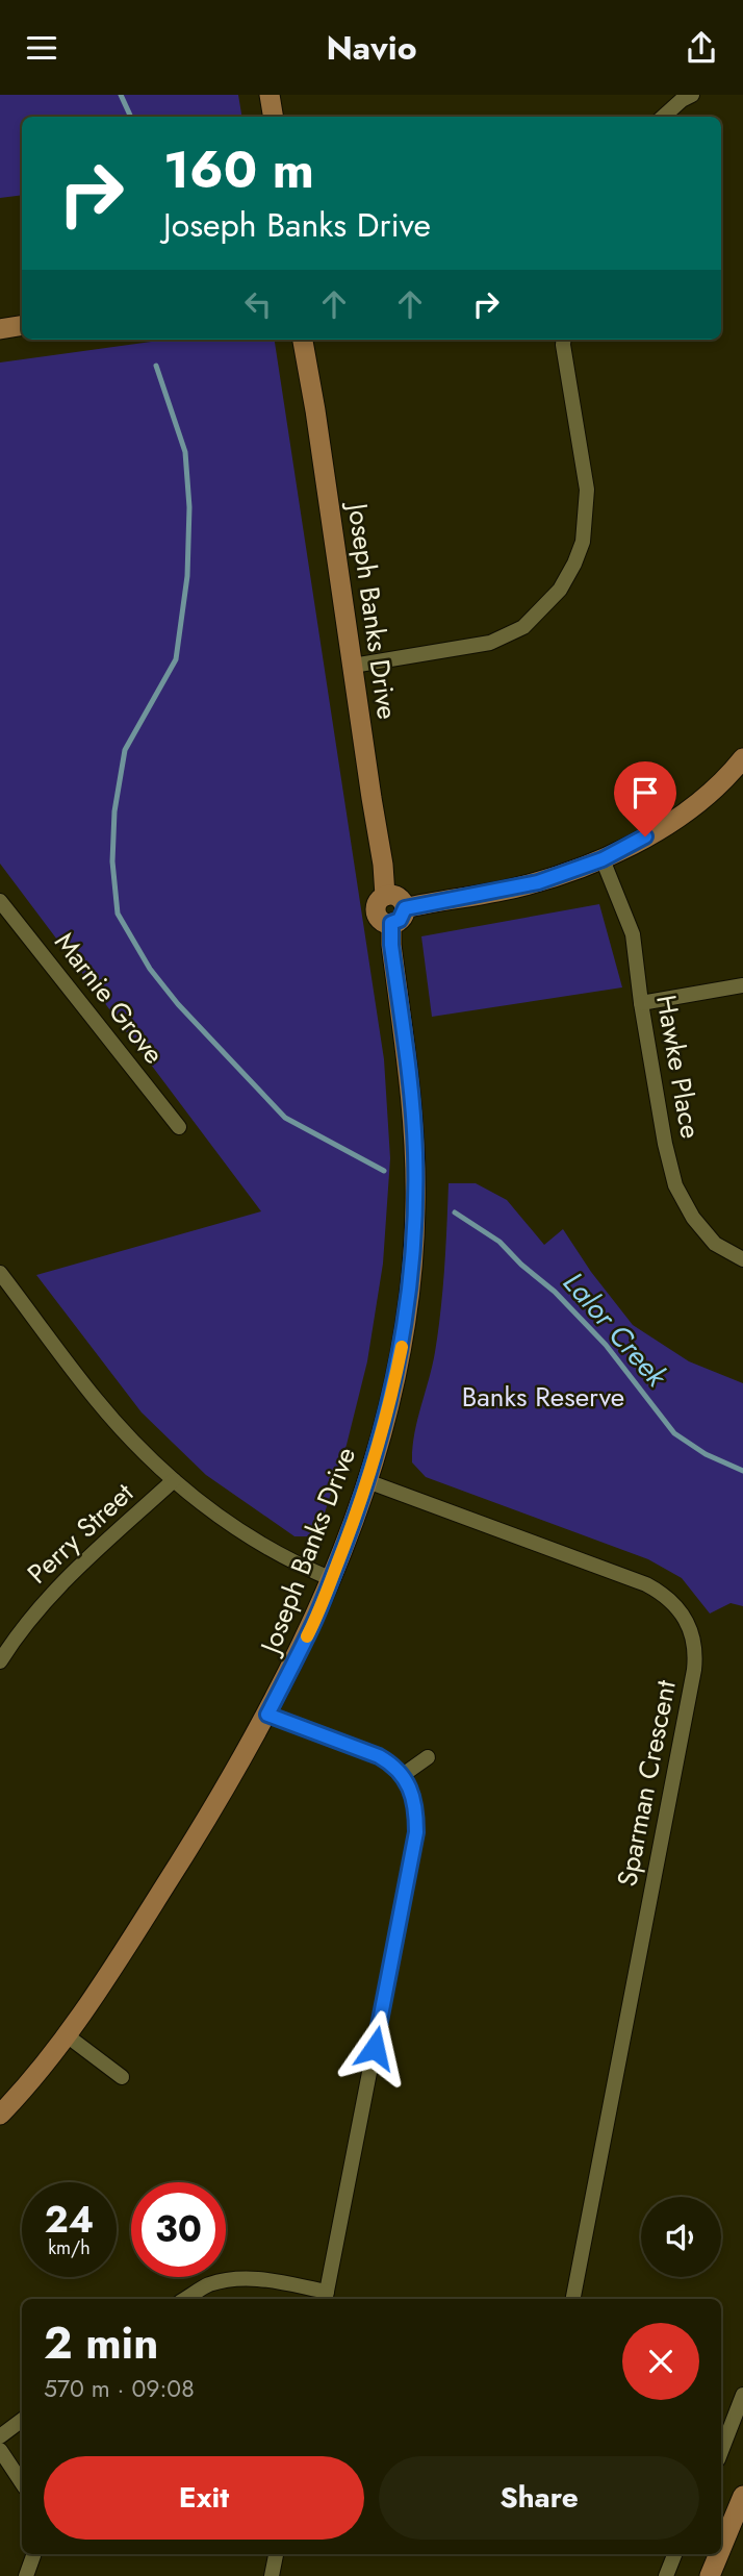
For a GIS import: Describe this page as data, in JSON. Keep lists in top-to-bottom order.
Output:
{
  "streets": {
    "street": [
      "Joseph Banks Drive",
      "Marnie Grove",
      "Hawke Place",
      "Perry Street",
      "Sparman Crescent"
    ]
  },
  "crossings": [
    ["Joseph Banks Drive", "Sparman Crescent"]
  ],
  "water": ["Lalor Creek"],
  "parks": ["Banks Reserve"],
  "page": {
    "header": "Navio",
    "turn": ["160 m", "Joseph Banks Drive"],
    "speed": "24 km/h",
    "limit": "30",
    "heading": ["2 min", "570 m · 09:08"],
    "buttons": ["Exit", "Share"]
  }
}
